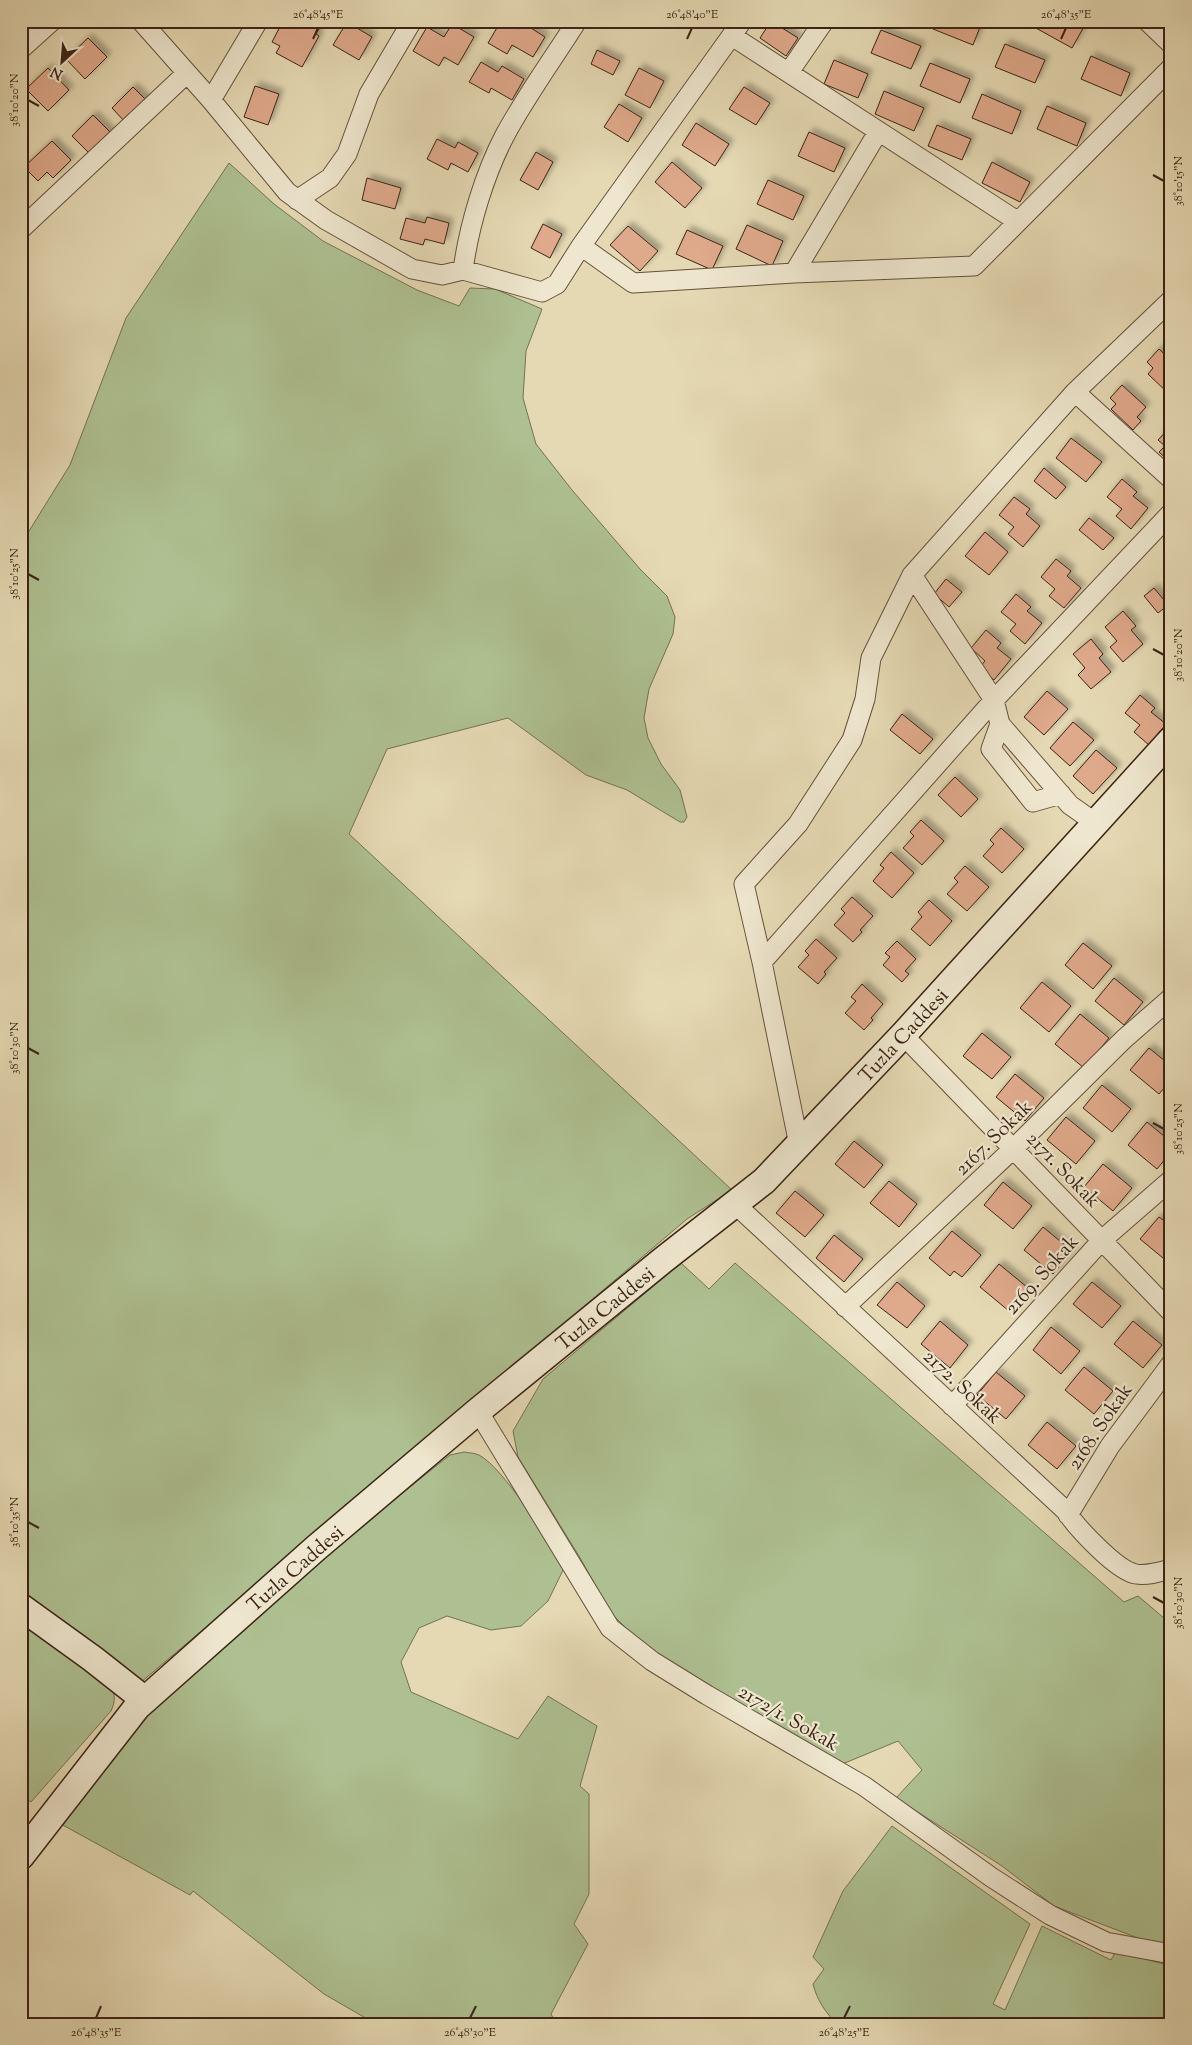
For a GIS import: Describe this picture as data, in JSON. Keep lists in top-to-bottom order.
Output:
{
  "streets": {
    "main road": ["Tuzla Caddesi"],
    "street": [
      "2167. Sokak",
      "2171. Sokak",
      "2169. Sokak",
      "2172. Sokak",
      "2168. Sokak",
      "2172/1. Sokak"
    ]
  },
  "crossings": [
    ["Tuzla Caddesi", "2171. Sokak"],
    ["Tuzla Caddesi", "2172. Sokak"],
    ["Tuzla Caddesi", "2172/1. Sokak"],
    ["2167. Sokak", "2171. Sokak"],
    ["2167. Sokak", "2172. Sokak"],
    ["2171. Sokak", "2169. Sokak"],
    ["2169. Sokak", "2172. Sokak"],
    ["2172. Sokak", "2168. Sokak"]
  ],
  "north": "bottom left",
  "coordinates": [
    "26°48'45\"E",
    "26°48'40\"E",
    "26°48'35\"E",
    "38°10'20\"N",
    "38°10'15\"N",
    "38°10'25\"N",
    "38°10'30\"N",
    "38°10'35\"N",
    "26°48'30\"E",
    "26°48'25\"E"
  ]
}
